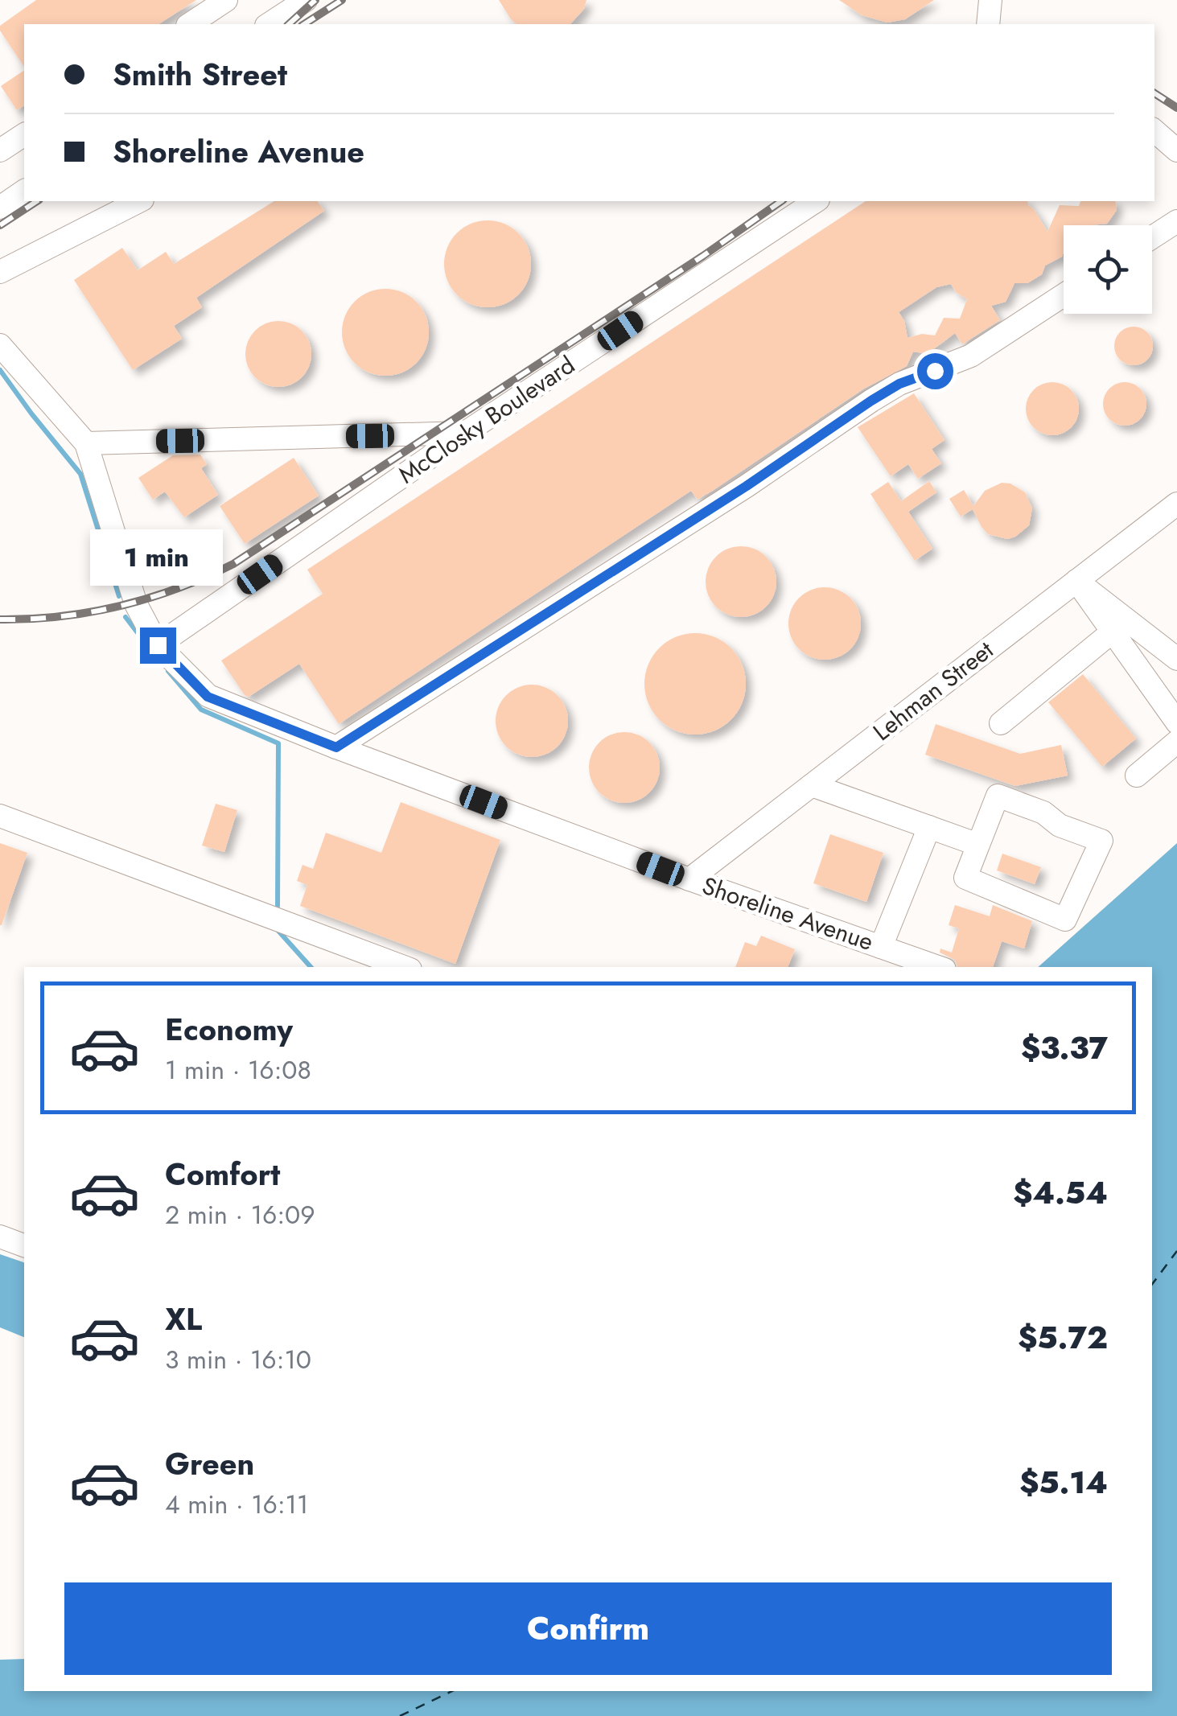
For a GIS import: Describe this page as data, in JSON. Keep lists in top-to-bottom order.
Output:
{
  "streets": {
    "street": ["McClosky Boulevard", "Lehman Street", "Shoreline Avenue"]
  },
  "crossings": [
    ["McClosky Boulevard", "Shoreline Avenue"],
    ["Lehman Street", "Shoreline Avenue"]
  ],
  "page": {
    "banner": ["Smith Street", "Shoreline Avenue"],
    "bubble": "1 min",
    "list": [
      {
        "name": "Economy",
        "note": "1 min · 16:08",
        "value": "$3.37"
      },
      {
        "name": "Comfort",
        "note": "2 min · 16:09",
        "value": "$4.54"
      },
      {
        "name": "XL",
        "note": "3 min · 16:10",
        "value": "$5.72"
      },
      {
        "name": "Green",
        "note": "4 min · 16:11",
        "value": "$5.14"
      }
    ],
    "buttons": "Confirm"
  }
}
